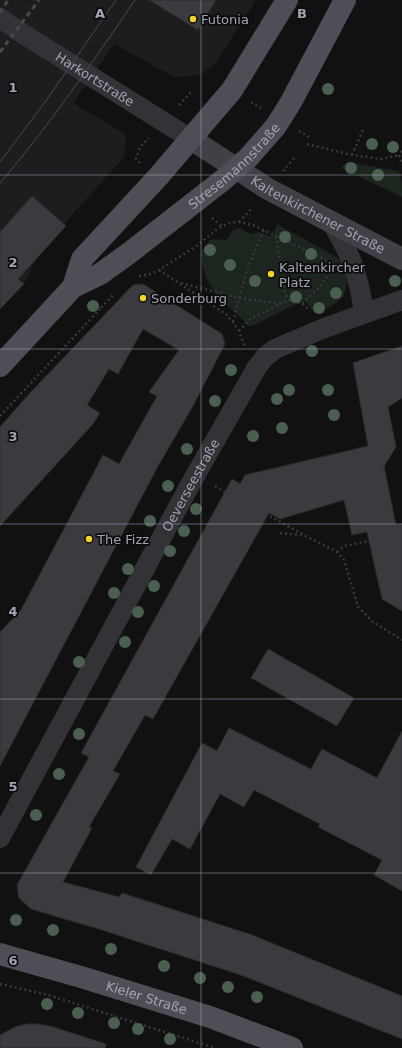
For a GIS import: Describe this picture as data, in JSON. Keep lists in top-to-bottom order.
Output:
{
  "streets": {
    "main road": ["Stresemannstraße", "Kieler Straße"],
    "street": ["Harkortstraße", "Kaltenkirchener Straße", "Oeverseestraße"]
  },
  "crossings": [
    ["Harkortstraße", "Stresemannstraße"],
    ["Harkortstraße", "Kaltenkirchener Straße"],
    ["Stresemannstraße", "Kaltenkirchener Straße"]
  ],
  "places": [
    "Futonia",
    "Kaltenkircher Platz",
    "Sonderburg",
    "The Fizz"
  ],
  "grid": {
    "columns": ["A", "B"],
    "rows": [
      "1",
      "2",
      "3",
      "4",
      "5",
      "6"
    ]
  }
}
